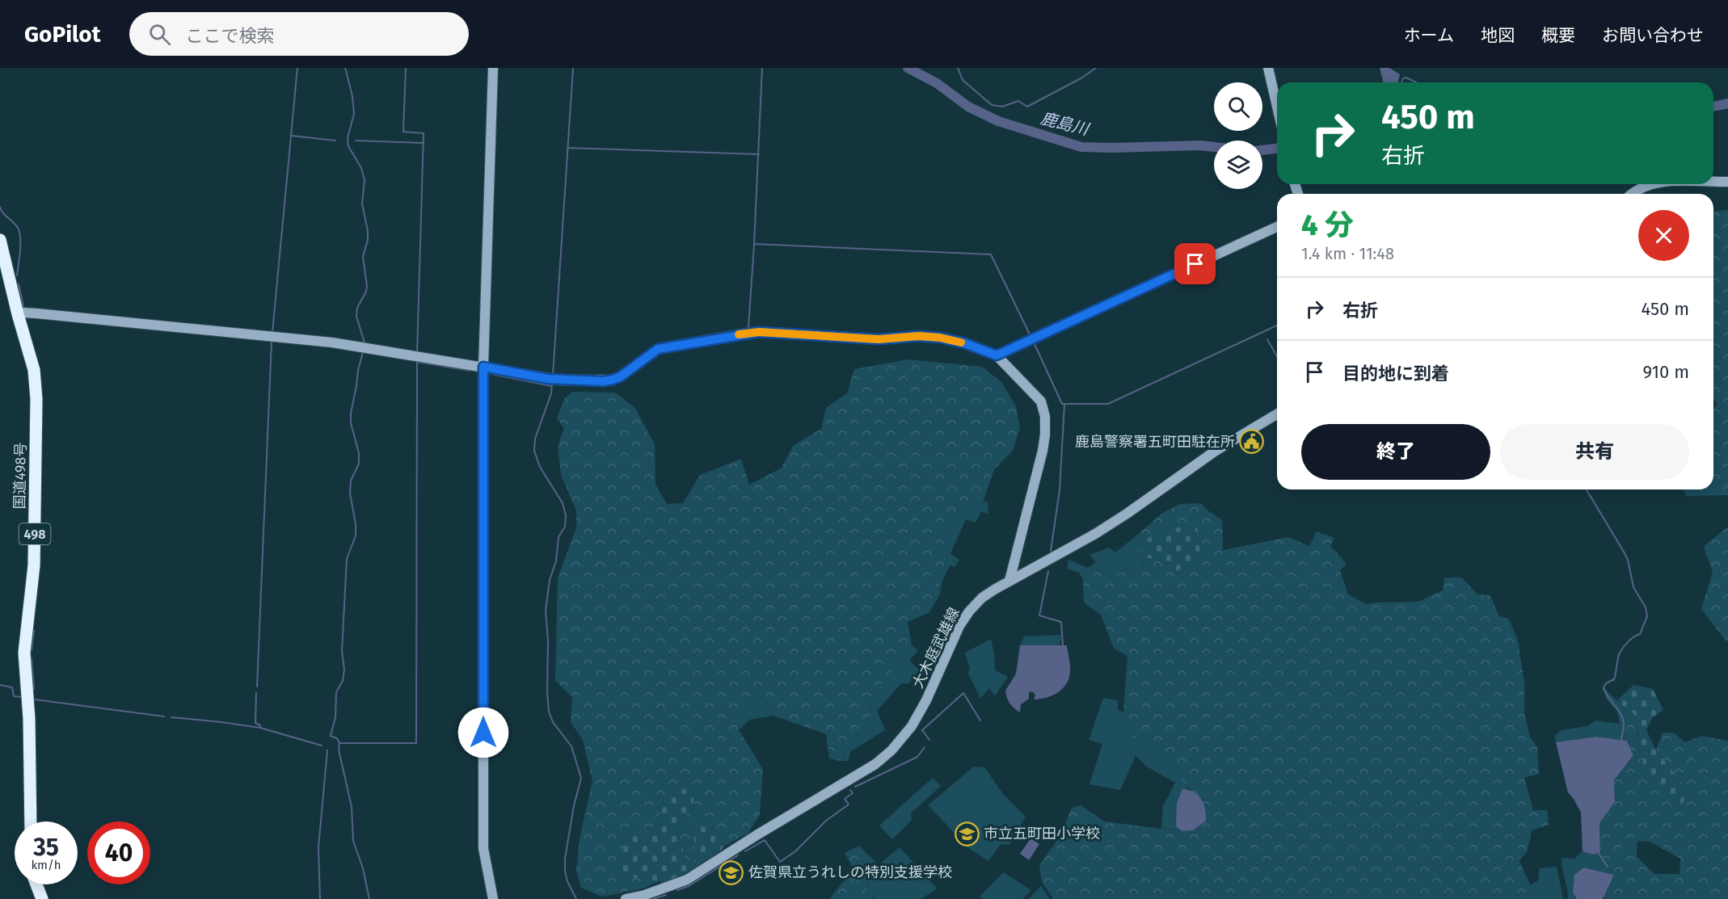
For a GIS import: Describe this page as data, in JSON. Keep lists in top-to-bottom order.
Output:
{
  "streets": {
    "highway": ["国道498号", "498"],
    "street": ["大木庭武雄線"]
  },
  "water": ["鹿島川"],
  "places": {
    "public building": ["鹿島警察署五町田駐在所"],
    "school or university": ["市立五町田小学校", "佐賀県立うれしの特別支援学校"]
  },
  "page": {
    "header": "GoPilot",
    "search": "ここで検索",
    "nav": [
      "ホーム",
      "地図",
      "概要",
      "お問い合わせ"
    ],
    "turn": ["450 m", "右折"],
    "heading": ["4 分", "1.4 km · 11:48"],
    "list": [
      {
        "name": "右折",
        "value": "450 m"
      },
      {
        "name": "目的地に到着",
        "value": "910 m"
      }
    ],
    "buttons": ["終了", "共有"],
    "speed": "35 km/h",
    "limit": "40"
  }
}
